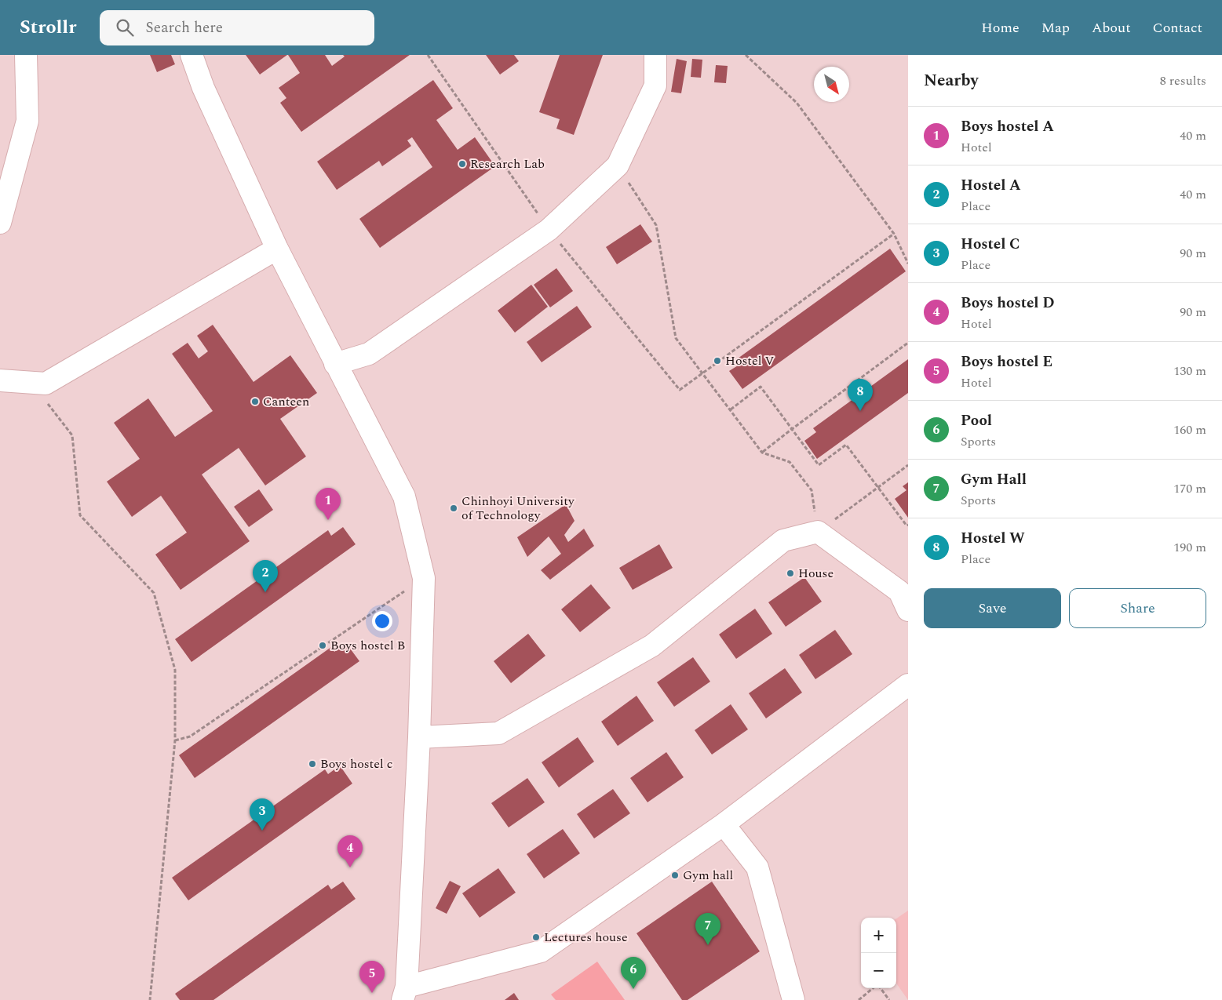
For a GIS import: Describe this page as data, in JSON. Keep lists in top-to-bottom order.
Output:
{
  "places": [
    "Research Lab",
    "Hostel V",
    "Canteen",
    "Chinhoyi University of Technology",
    "House",
    "Boys hostel B",
    "Boys hostel c",
    "Gym hall",
    "Lectures house"
  ],
  "north": "bottom right",
  "page": {
    "header": "Strollr",
    "search": "Search here",
    "nav": [
      "Home",
      "Map",
      "About",
      "Contact"
    ],
    "heading": ["Nearby", "8 results"],
    "list": [
      {
        "mark": "1",
        "name": "Boys hostel A",
        "note": "Hotel",
        "value": "40 m"
      },
      {
        "mark": "2",
        "name": "Hostel A",
        "note": "Place",
        "value": "40 m"
      },
      {
        "mark": "3",
        "name": "Hostel C",
        "note": "Place",
        "value": "90 m"
      },
      {
        "mark": "4",
        "name": "Boys hostel D",
        "note": "Hotel",
        "value": "90 m"
      },
      {
        "mark": "5",
        "name": "Boys hostel E",
        "note": "Hotel",
        "value": "130 m"
      },
      {
        "mark": "6",
        "name": "Pool",
        "note": "Sports",
        "value": "160 m"
      },
      {
        "mark": "7",
        "name": "Gym Hall",
        "note": "Sports",
        "value": "170 m"
      },
      {
        "mark": "8",
        "name": "Hostel W",
        "note": "Place",
        "value": "190 m"
      }
    ],
    "pins": [
      "8",
      "1",
      "2",
      "3",
      "4",
      "7",
      "6",
      "5"
    ],
    "buttons": ["Save", "Share"],
    "map_buttons": ["+", "−"]
  }
}
